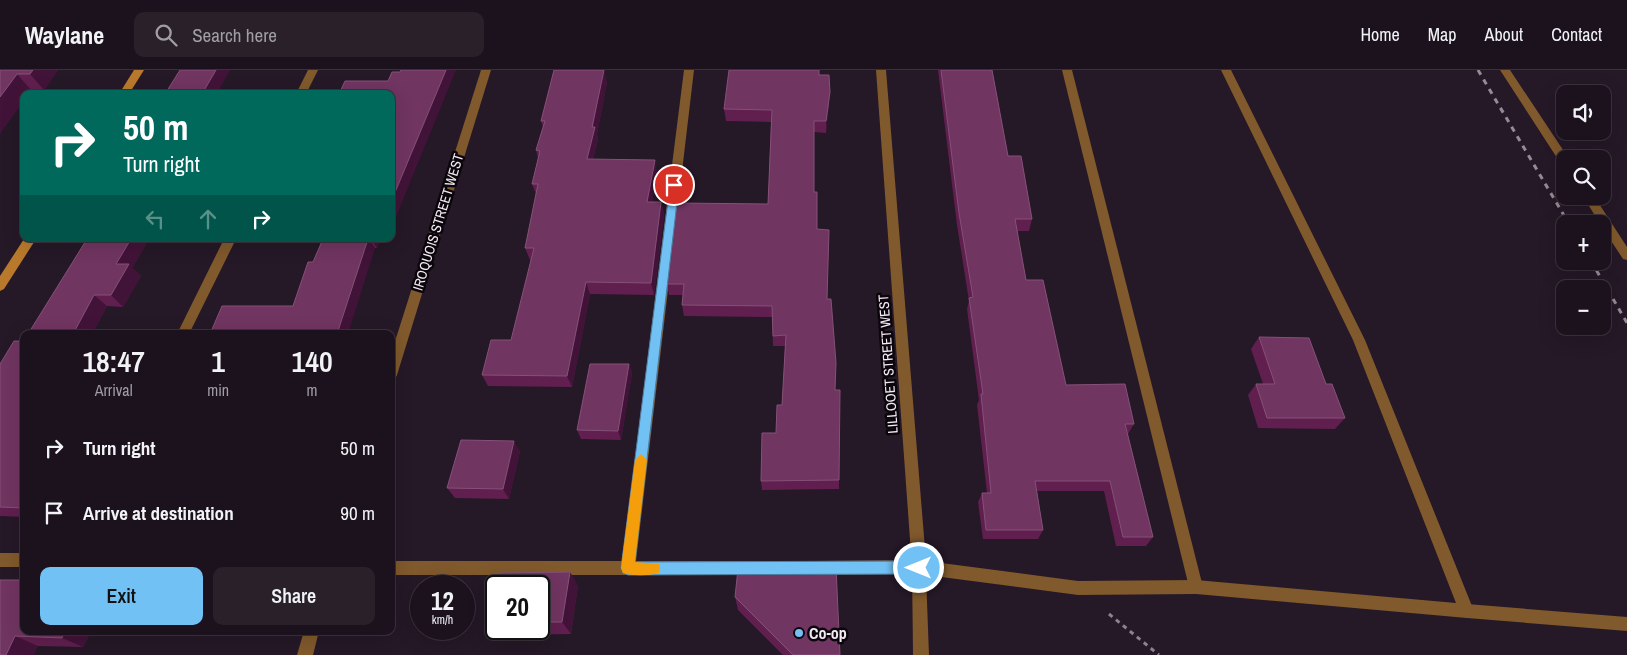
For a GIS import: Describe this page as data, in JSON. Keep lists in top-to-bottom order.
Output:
{
  "streets": {
    "street": ["IROQUOIS STREET WEST", "LILLOOET STREET WEST"]
  },
  "places": ["Co-op"],
  "page": {
    "header": "Waylane",
    "search": "Search here",
    "nav": [
      "Home",
      "Map",
      "About",
      "Contact"
    ],
    "map_buttons": ["+", "−"],
    "turn": ["50 m", "Turn right"],
    "eta": [
      "18:47",
      "Arrival",
      "1",
      "min",
      "140",
      "m"
    ],
    "list": [
      {
        "name": "Turn right",
        "value": "50 m"
      },
      {
        "name": "Arrive at destination",
        "value": "90 m"
      }
    ],
    "buttons": ["Exit", "Share"],
    "speed": "12 km/h",
    "limit": "20"
  }
}
